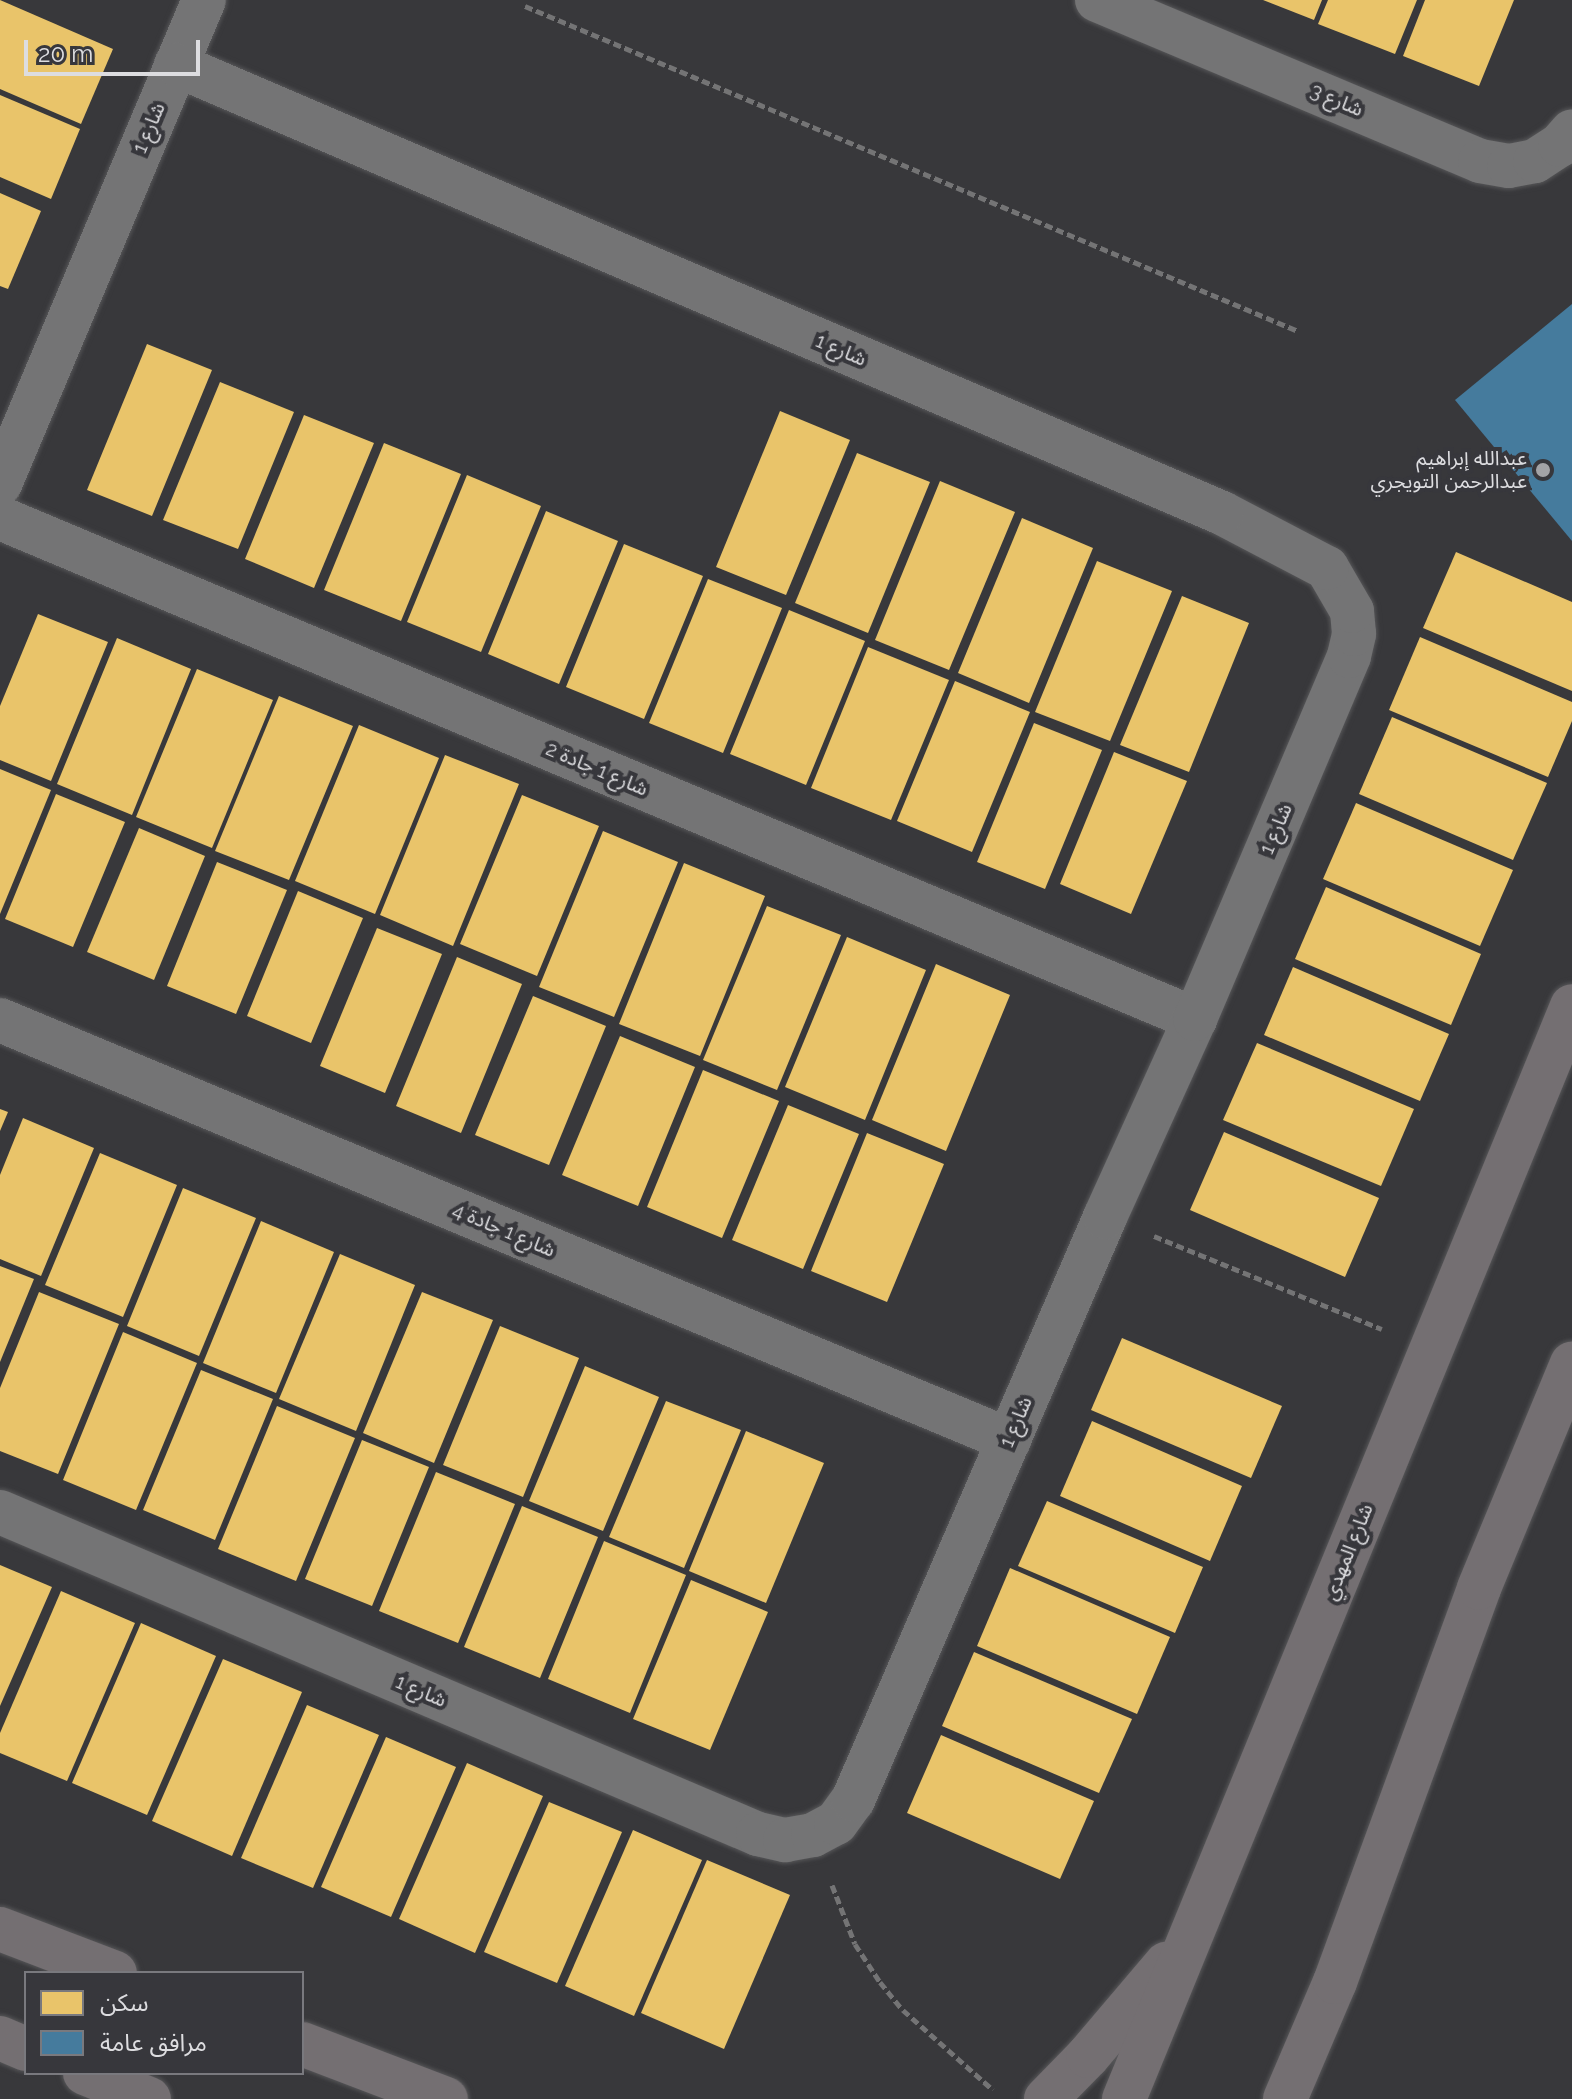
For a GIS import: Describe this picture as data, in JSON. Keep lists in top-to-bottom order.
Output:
{
  "streets": {
    "main road": ["شارع المهدي"],
    "street": [
      "شارع 3",
      "شارع 1",
      "شارع 1 جادة 2",
      "شارع 1 جادة 4"
    ]
  },
  "crossings": [
    ["شارع 1", "شارع 1 جادة 2"],
    ["شارع 1", "شارع 1 جادة 4"]
  ],
  "places": ["عبدالله إبراهيم عبدالرحمن التويجري"],
  "legend": ["سكن", "مرافق عامة"],
  "scale_bar": "20 m"
}
